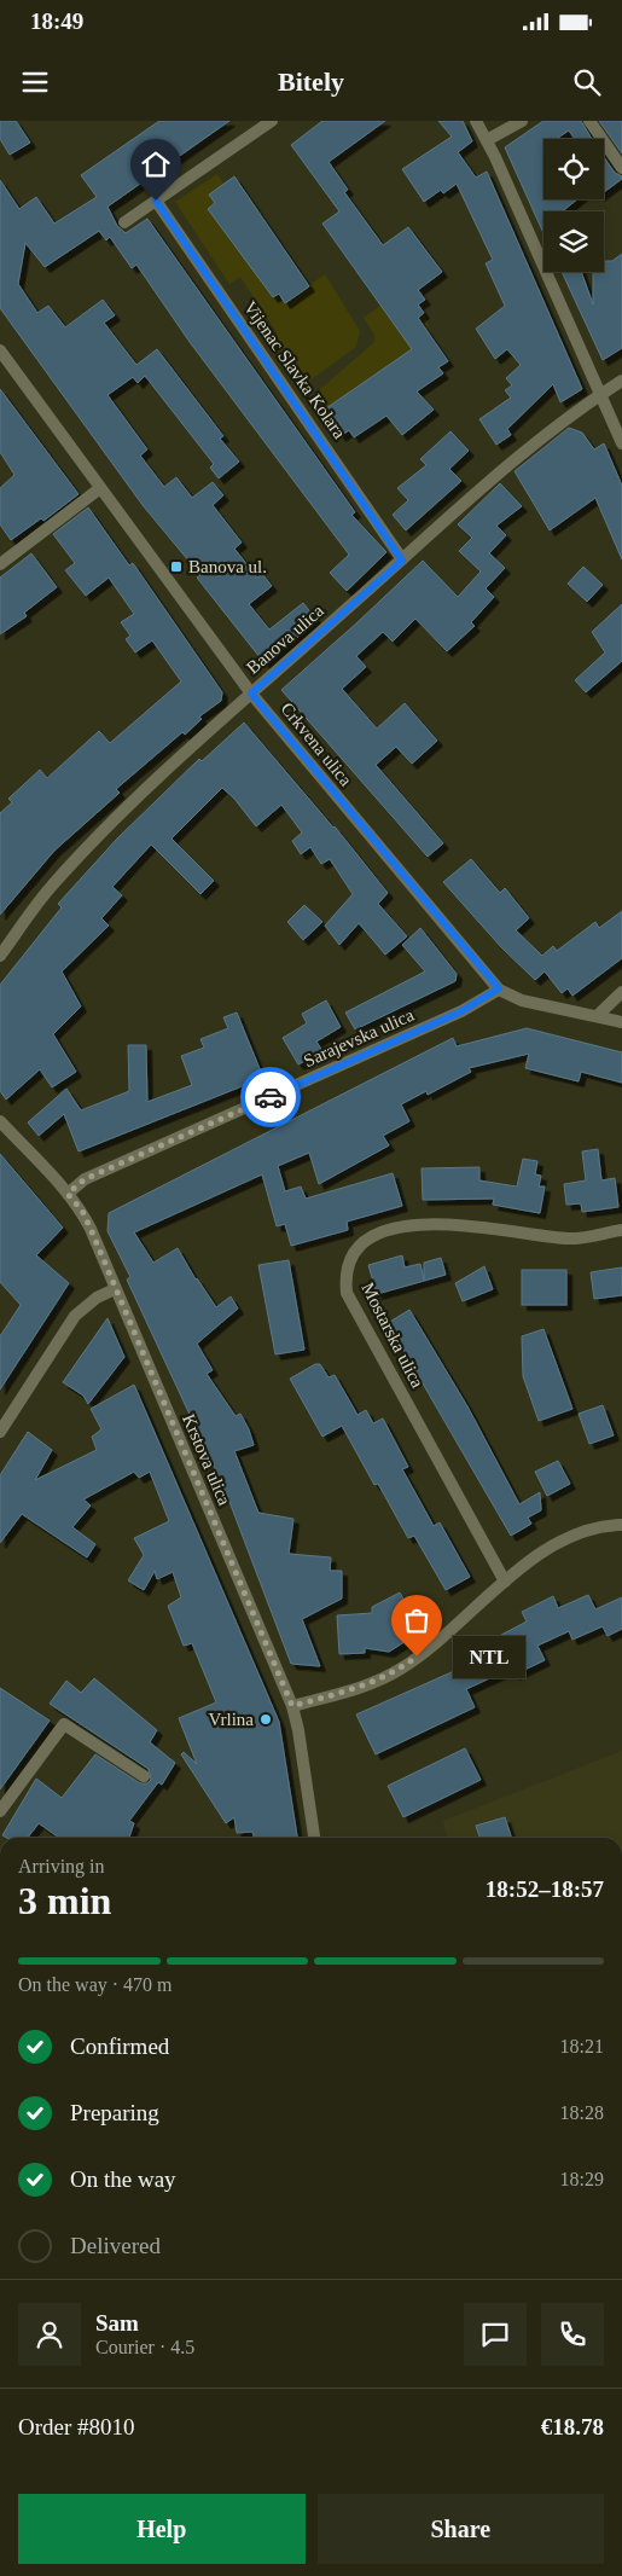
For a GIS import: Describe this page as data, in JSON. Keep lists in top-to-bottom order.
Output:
{
  "streets": {
    "street": [
      "Vijenac Slavka Kolara",
      "Banova ulica",
      "Crkvena ulica",
      "Sarajevska ulica",
      "Mostarska ulica",
      "Krstova ulica"
    ]
  },
  "crossings": [
    ["Vijenac Slavka Kolara", "Banova ulica"],
    ["Banova ulica", "Crkvena ulica"],
    ["Crkvena ulica", "Sarajevska ulica"],
    ["Sarajevska ulica", "Krstova ulica"]
  ],
  "places": {
    "transit": ["Banova ul."],
    "other": ["NTL", "Vrlina"]
  },
  "page": {
    "status": "18:49",
    "header": "Bitely",
    "bubble": "NTL",
    "heading": ["3 min", "Arriving in", "18:52–18:57"],
    "panel": [
      "Sam",
      "Courier · 4.5",
      "Order #8010",
      "€18.78"
    ],
    "bar": "On the way · 470 m",
    "list": [
      ["Confirmed", "18:21"],
      ["Preparing", "18:28"],
      ["On the way", "18:29"],
      "Delivered"
    ],
    "buttons": ["Help", "Share"]
  }
}
